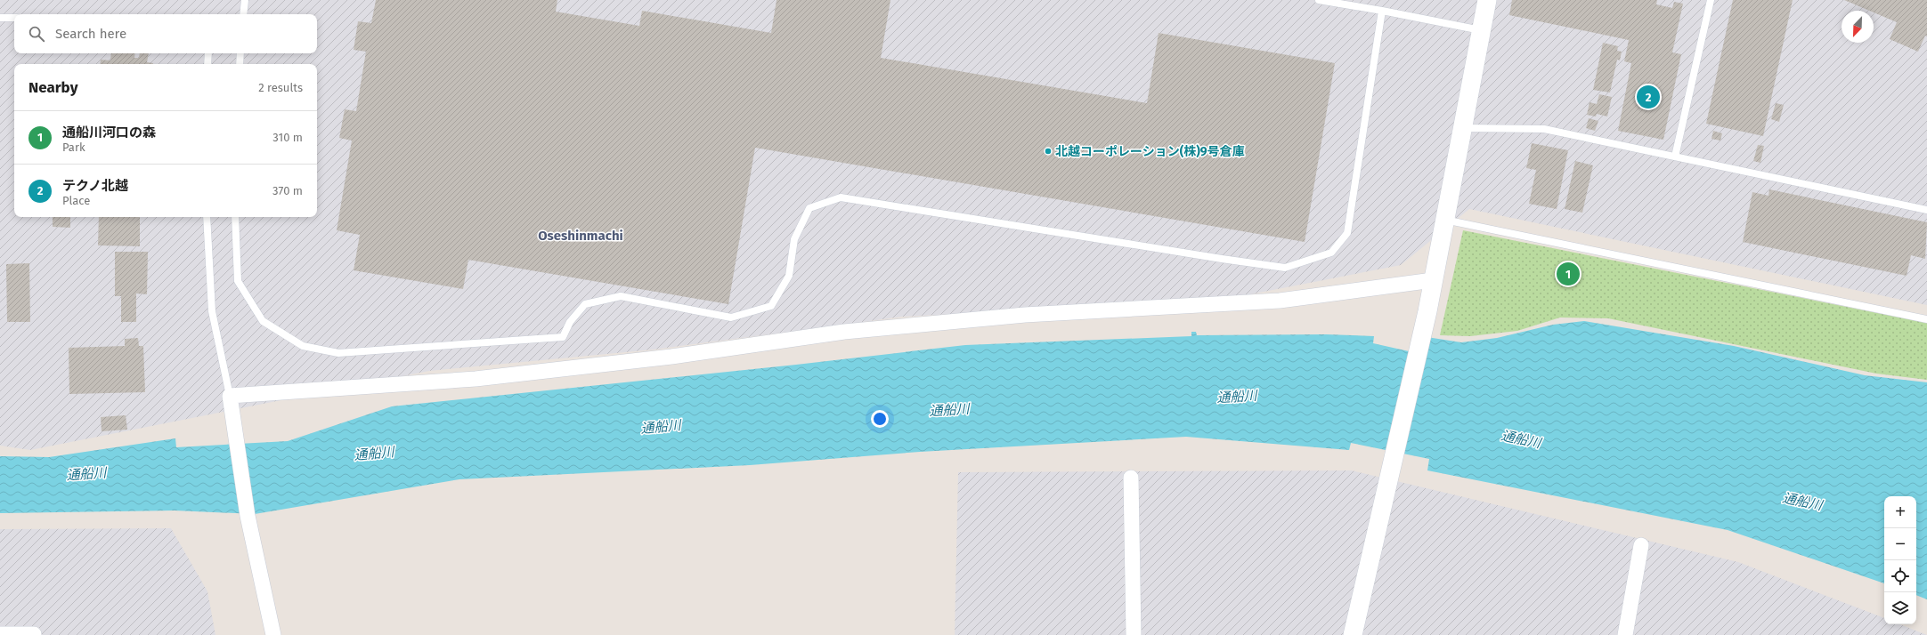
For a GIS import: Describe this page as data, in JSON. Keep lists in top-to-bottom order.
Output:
{
  "districts": ["Oseshinmachi"],
  "water": ["通船川"],
  "places": ["北越コーポレーション(株)9号倉庫"],
  "north": "bottom left",
  "page": {
    "search": "Search here",
    "heading": ["Nearby", "2 results"],
    "pins": ["2", "1"],
    "list": [
      {
        "mark": "1",
        "name": "通船川河口の森",
        "note": "Park",
        "value": "310 m"
      },
      {
        "mark": "2",
        "name": "テクノ北越",
        "note": "Place",
        "value": "370 m"
      }
    ],
    "map_buttons": ["+", "−"]
  }
}
